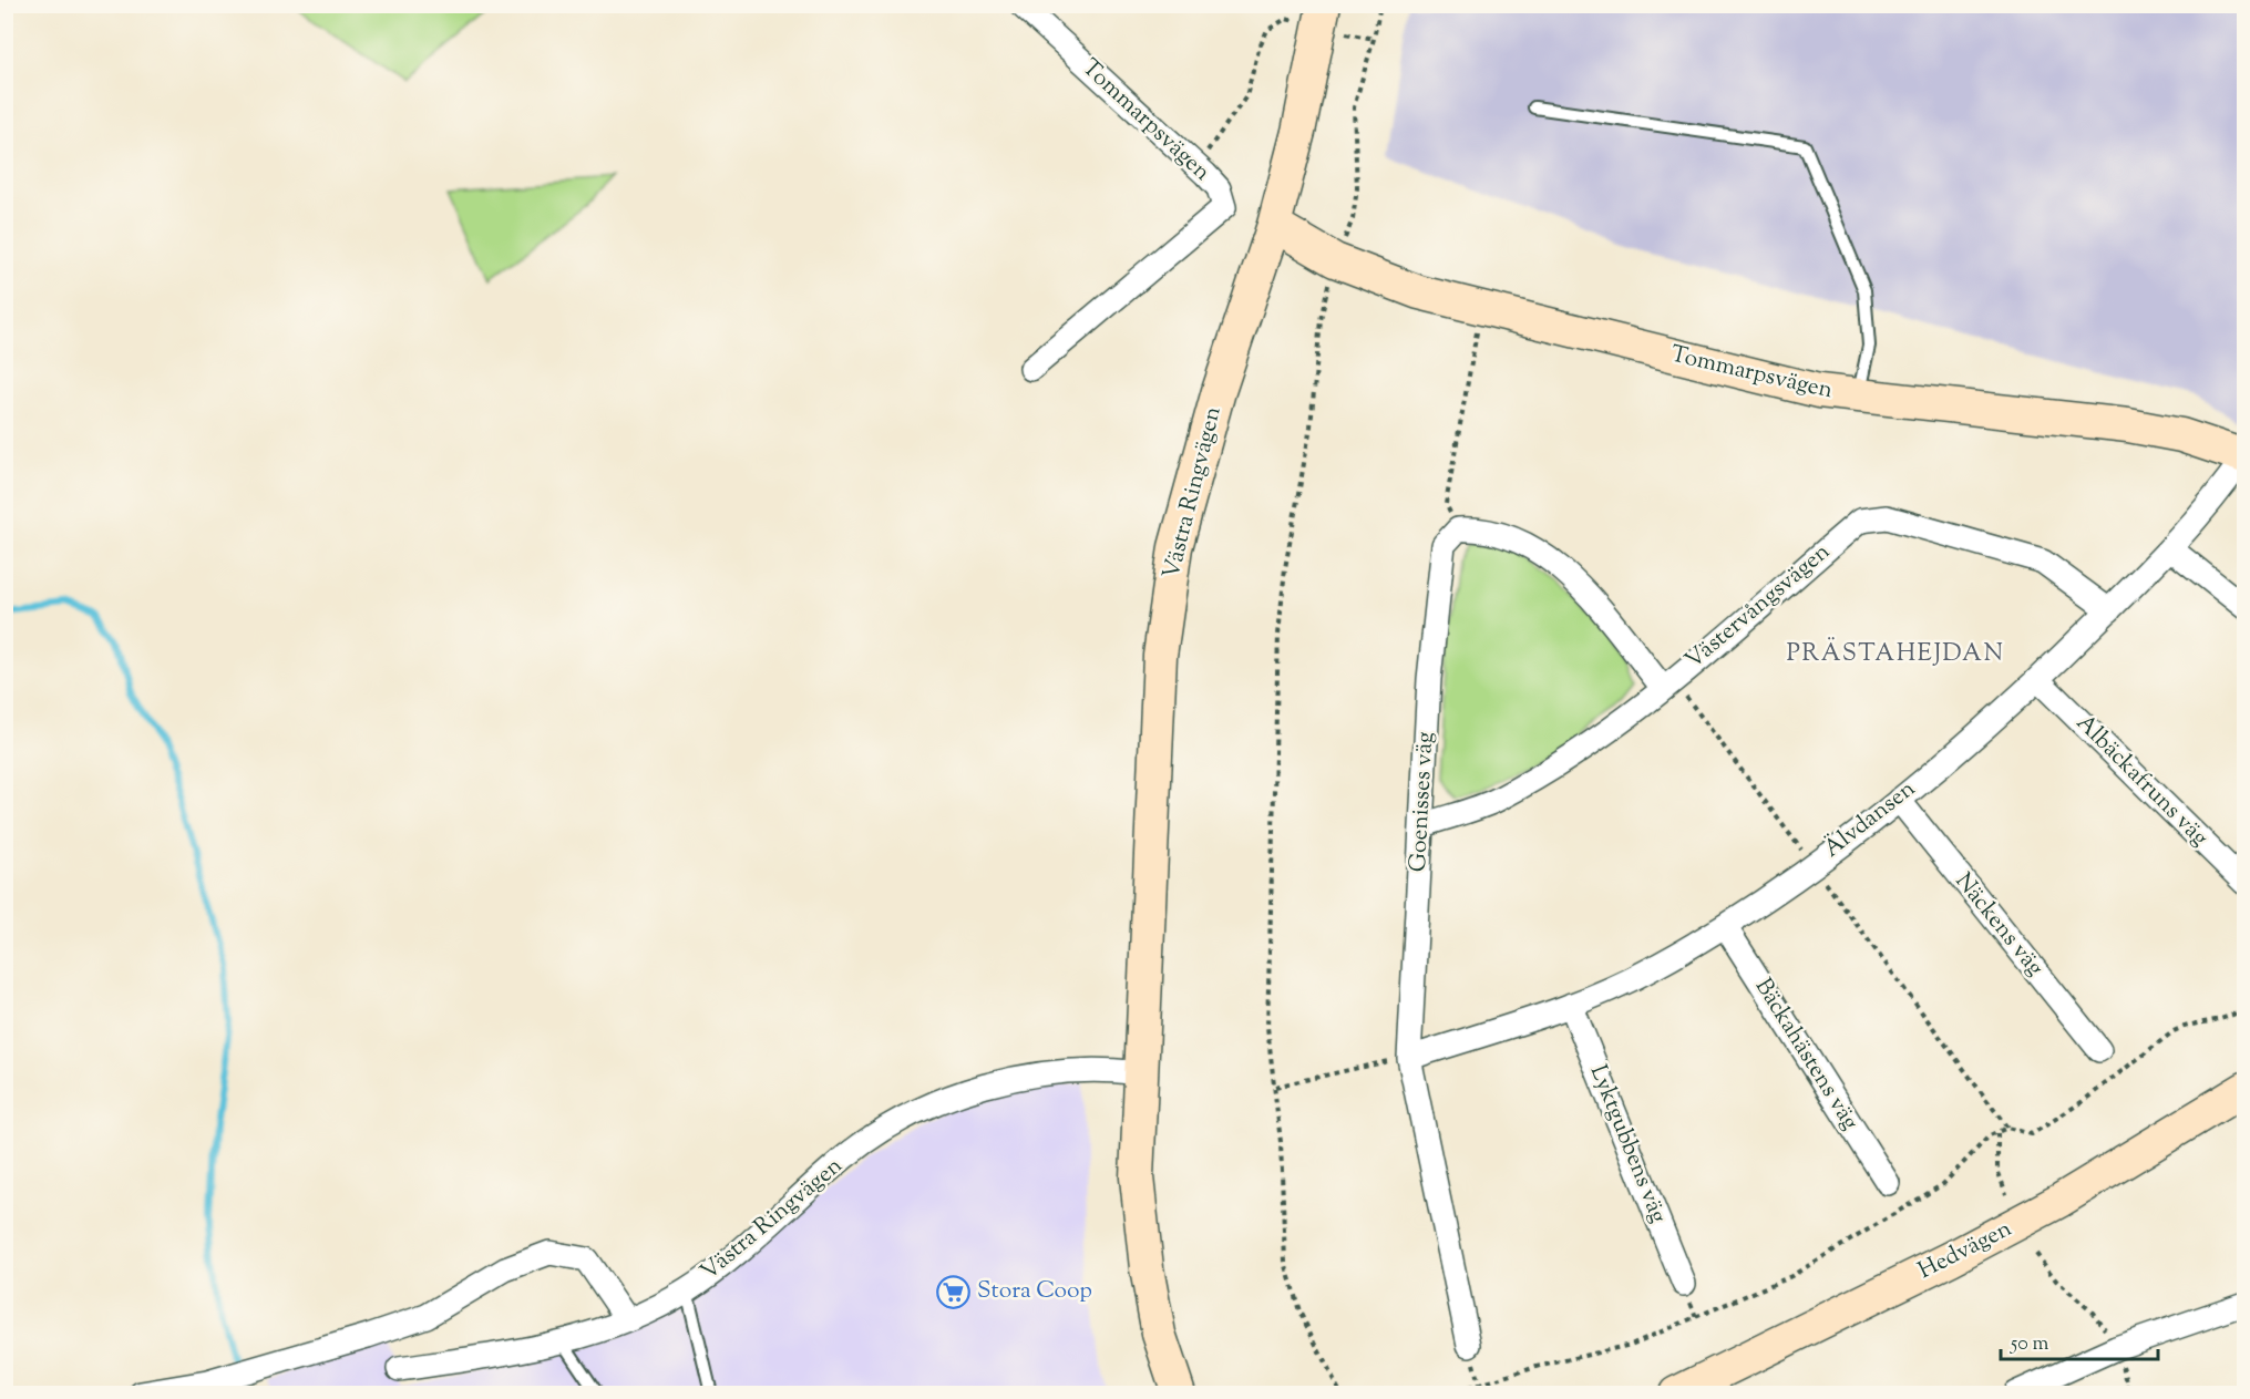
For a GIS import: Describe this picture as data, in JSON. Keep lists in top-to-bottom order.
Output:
{
  "streets": {
    "main road": ["Tommarpsvägen", "Västra Ringvägen", "Hedvägen"],
    "street": [
      "Västervångsvägen",
      "Albäckafruns väg",
      "Goenisses väg",
      "Älvdansen",
      "Näckens väg",
      "Bäckahästens väg",
      "Lyktgubbens väg"
    ]
  },
  "crossings": [
    ["Tommarpsvägen", "Västra Ringvägen"],
    ["Tommarpsvägen", "Älvdansen"],
    ["Västervångsvägen", "Goenisses väg"],
    ["Västervångsvägen", "Älvdansen"],
    ["Albäckafruns väg", "Älvdansen"],
    ["Goenisses väg", "Älvdansen"],
    ["Älvdansen", "Näckens väg"],
    ["Älvdansen", "Bäckahästens väg"],
    ["Älvdansen", "Lyktgubbens väg"]
  ],
  "districts": ["PRÄSTAHEJDAN"],
  "places": {
    "supermarket": ["Stora Coop"]
  },
  "scale_bar": "50 m"
}
